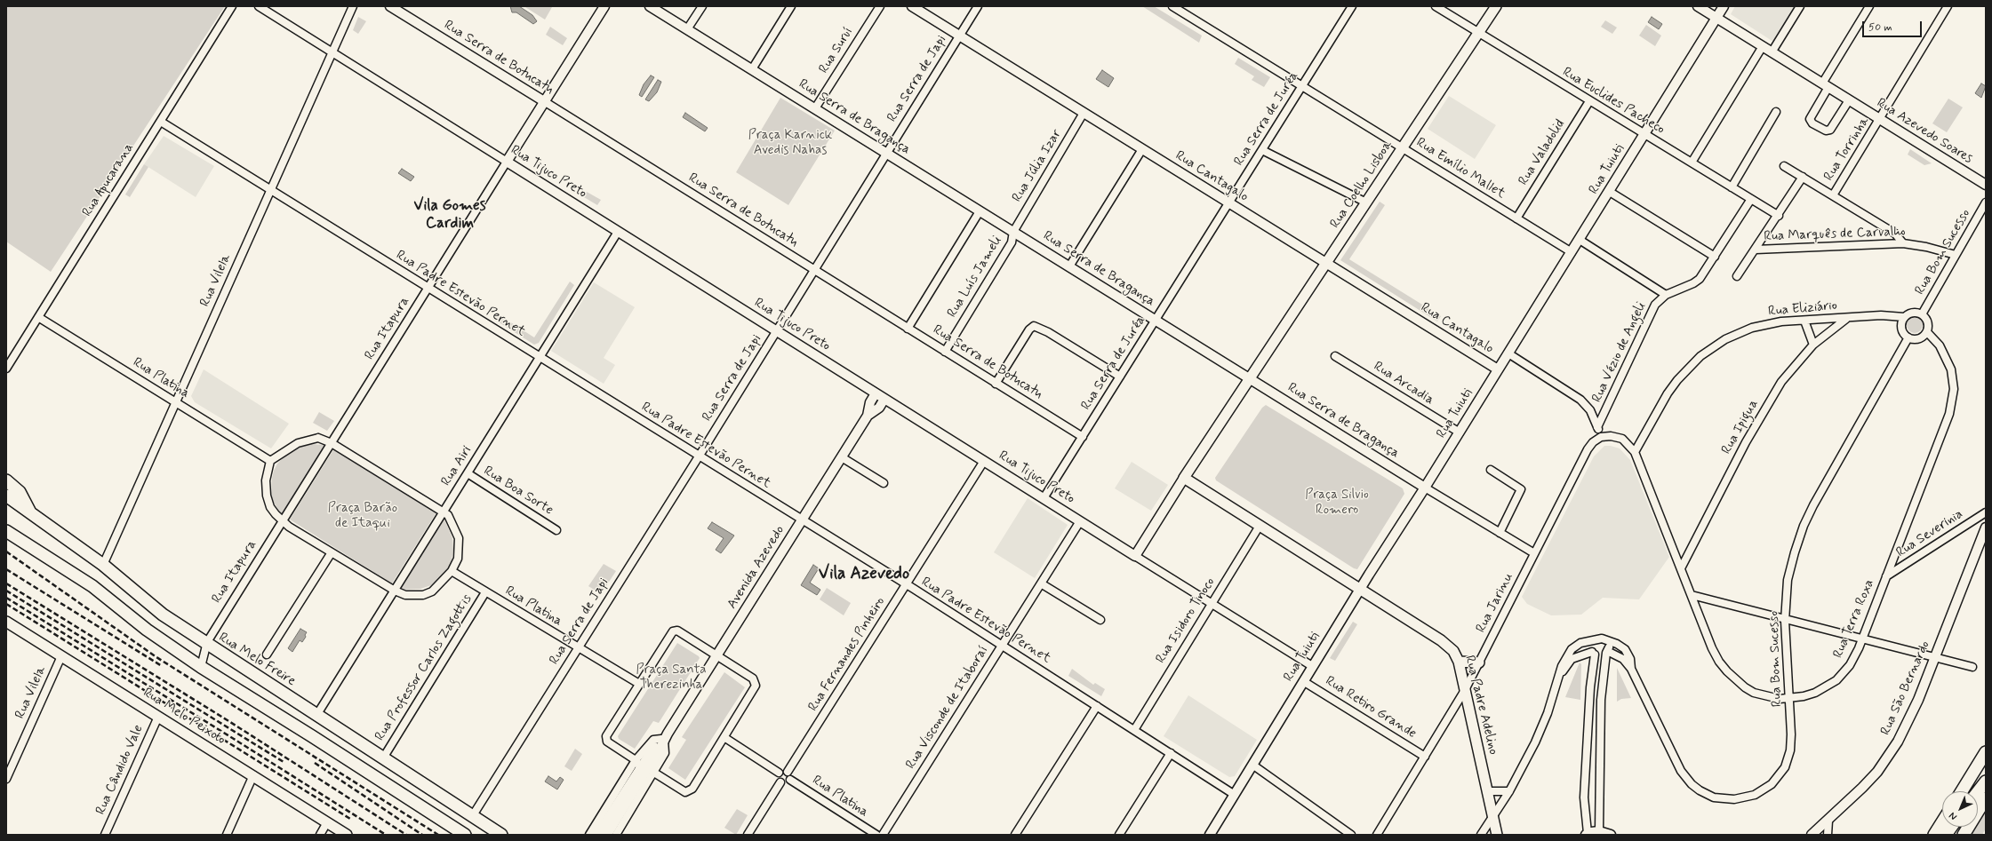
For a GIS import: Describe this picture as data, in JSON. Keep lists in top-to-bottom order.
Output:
{
  "streets": {
    "highway": ["Rua Melo Freire"],
    "main road": ["Rua Coelho Lisboa", "Rua Padre Adelino", "Rua Melo Peixoto"],
    "street": [
      "Rua Suruí",
      "Rua Serra de Botucatu",
      "Rua Serra de Japi",
      "Rua Euclides Pacheco",
      "Rua Serra de Bragança",
      "Rua Serra de Juréa",
      "Rua Azevedo Soares",
      "Rua Torrinha",
      "Rua Valadolid",
      "Rua Júlia Izar",
      "Rua Emílio Mallet",
      "Rua Tuiuti",
      "Rua Tijuco Preto",
      "Rua Cantagalo",
      "Rua Apucarana",
      "Rua Marquês de Carvalho",
      "Rua Bom Sucesso",
      "Rua Luís Jameli",
      "Rua Vilela",
      "Rua Padre Estevão Pernet",
      "Rua Eliziário",
      "Rua Itapura",
      "Rua Vézio de Angeli",
      "Rua Platina",
      "Rua Arcadia",
      "Rua Ipigua",
      "Rua Airi",
      "Rua Boa Sorte",
      "Rua Severinia",
      "Avenida Azevedo",
      "Rua Jarinu",
      "Rua Terra Roxa",
      "Rua Isidoro Tinoco",
      "Rua Fernandes Pinheiro",
      "Rua Professor Carlos Zagottis",
      "Rua São Bernardo",
      "Rua Visconde de Itaboraí",
      "Rua Retiro Grande",
      "Rua Cândido Vale"
    ]
  },
  "crossings": [
    ["Rua Suruí", "Rua Serra de Bragança"],
    ["Rua Serra de Botucatu", "Rua Serra de Japi"],
    ["Rua Serra de Botucatu", "Rua Serra de Juréa"],
    ["Rua Serra de Botucatu", "Rua Luís Jameli"],
    ["Rua Serra de Botucatu", "Rua Itapura"],
    ["Rua Serra de Japi", "Rua Serra de Bragança"],
    ["Rua Serra de Japi", "Rua Tijuco Preto"],
    ["Rua Serra de Japi", "Rua Cantagalo"],
    ["Rua Serra de Japi", "Rua Padre Estevão Pernet"],
    ["Rua Serra de Japi", "Rua Platina"],
    ["Rua Serra de Japi", "Rua Melo Freire"],
    ["Rua Euclides Pacheco", "Rua Valadolid"],
    ["Rua Euclides Pacheco", "Rua Tuiuti"],
    ["Rua Euclides Pacheco", "Rua Coelho Lisboa"],
    ["Rua Euclides Pacheco", "Rua Vézio de Angeli"],
    ["Rua Serra de Bragança", "Rua Serra de Juréa"],
    ["Rua Serra de Bragança", "Rua Júlia Izar"],
    ["Rua Serra de Bragança", "Rua Tuiuti"],
    ["Rua Serra de Bragança", "Rua Coelho Lisboa"],
    ["Rua Serra de Bragança", "Rua Luís Jameli"],
    ["Rua Serra de Bragança", "Rua Jarinu"],
    ["Rua Serra de Juréa", "Rua Emílio Mallet"],
    ["Rua Serra de Juréa", "Rua Tijuco Preto"],
    ["Rua Serra de Juréa", "Rua Cantagalo"],
    ["Rua Azevedo Soares", "Rua Torrinha"],
    ["Rua Azevedo Soares", "Rua Tuiuti"],
    ["Rua Valadolid", "Rua Emílio Mallet"],
    ["Rua Júlia Izar", "Rua Cantagalo"],
    ["Rua Júlia Izar", "Rua Luís Jameli"],
    ["Rua Emílio Mallet", "Rua Tuiuti"],
    ["Rua Emílio Mallet", "Rua Coelho Lisboa"],
    ["Rua Tuiuti", "Rua Tijuco Preto"],
    ["Rua Tuiuti", "Rua Cantagalo"],
    ["Rua Tuiuti", "Rua Padre Estevão Pernet"],
    ["Rua Tuiuti", "Rua Arcadia"],
    ["Rua Tuiuti", "Rua Padre Adelino"],
    ["Rua Tuiuti", "Rua Retiro Grande"],
    ["Rua Tijuco Preto", "Rua Vilela"],
    ["Rua Tijuco Preto", "Rua Itapura"],
    ["Rua Tijuco Preto", "Rua Airi"],
    ["Rua Tijuco Preto", "Avenida Azevedo"],
    ["Rua Tijuco Preto", "Rua Isidoro Tinoco"],
    ["Rua Tijuco Preto", "Rua Fernandes Pinheiro"],
    ["Rua Tijuco Preto", "Rua Visconde de Itaboraí"],
    ["Rua Cantagalo", "Rua Coelho Lisboa"],
    ["Rua Apucarana", "Rua Padre Estevão Pernet"],
    ["Rua Apucarana", "Rua Platina"],
    ["Rua Marquês de Carvalho", "Rua Bom Sucesso"],
    ["Rua Bom Sucesso", "Rua Eliziário"],
    ["Rua Bom Sucesso", "Rua Terra Roxa"],
    ["Rua Vilela", "Rua Padre Estevão Pernet"],
    ["Rua Vilela", "Rua Platina"],
    ["Rua Vilela", "Rua Melo Freire"],
    ["Rua Vilela", "Rua Melo Peixoto"],
    ["Rua Padre Estevão Pernet", "Rua Itapura"],
    ["Rua Padre Estevão Pernet", "Rua Airi"],
    ["Rua Padre Estevão Pernet", "Avenida Azevedo"],
    ["Rua Padre Estevão Pernet", "Rua Isidoro Tinoco"],
    ["Rua Padre Estevão Pernet", "Rua Fernandes Pinheiro"],
    ["Rua Padre Estevão Pernet", "Rua Visconde de Itaboraí"],
    ["Rua Eliziário", "Rua Ipigua"],
    ["Rua Eliziário", "Rua Terra Roxa"],
    ["Rua Itapura", "Rua Melo Freire"],
    ["Rua Platina", "Rua Fernandes Pinheiro"],
    ["Rua Platina", "Rua Professor Carlos Zagottis"],
    ["Rua Ipigua", "Rua Terra Roxa"],
    ["Rua Airi", "Rua Boa Sorte"],
    ["Rua Airi", "Rua Melo Freire"],
    ["Rua Severinia", "Rua Terra Roxa"],
    ["Rua Jarinu", "Rua Terra Roxa"],
    ["Rua Jarinu", "Rua Padre Adelino"],
    ["Rua Jarinu", "Rua Retiro Grande"],
    ["Rua Melo Freire", "Rua Professor Carlos Zagottis"],
    ["Rua Melo Peixoto", "Rua Cândido Vale"]
  ],
  "districts": ["Vila Gomes Cardim", "Vila Azevedo"],
  "parks": [
    "Praça Karnick Avedis Nahas",
    "Praça Silvio Romero",
    "Praça Barão de Itaqui",
    "Praça Santa Therezinha"
  ],
  "scale_bar": "50 m",
  "north": "bottom left"
}
